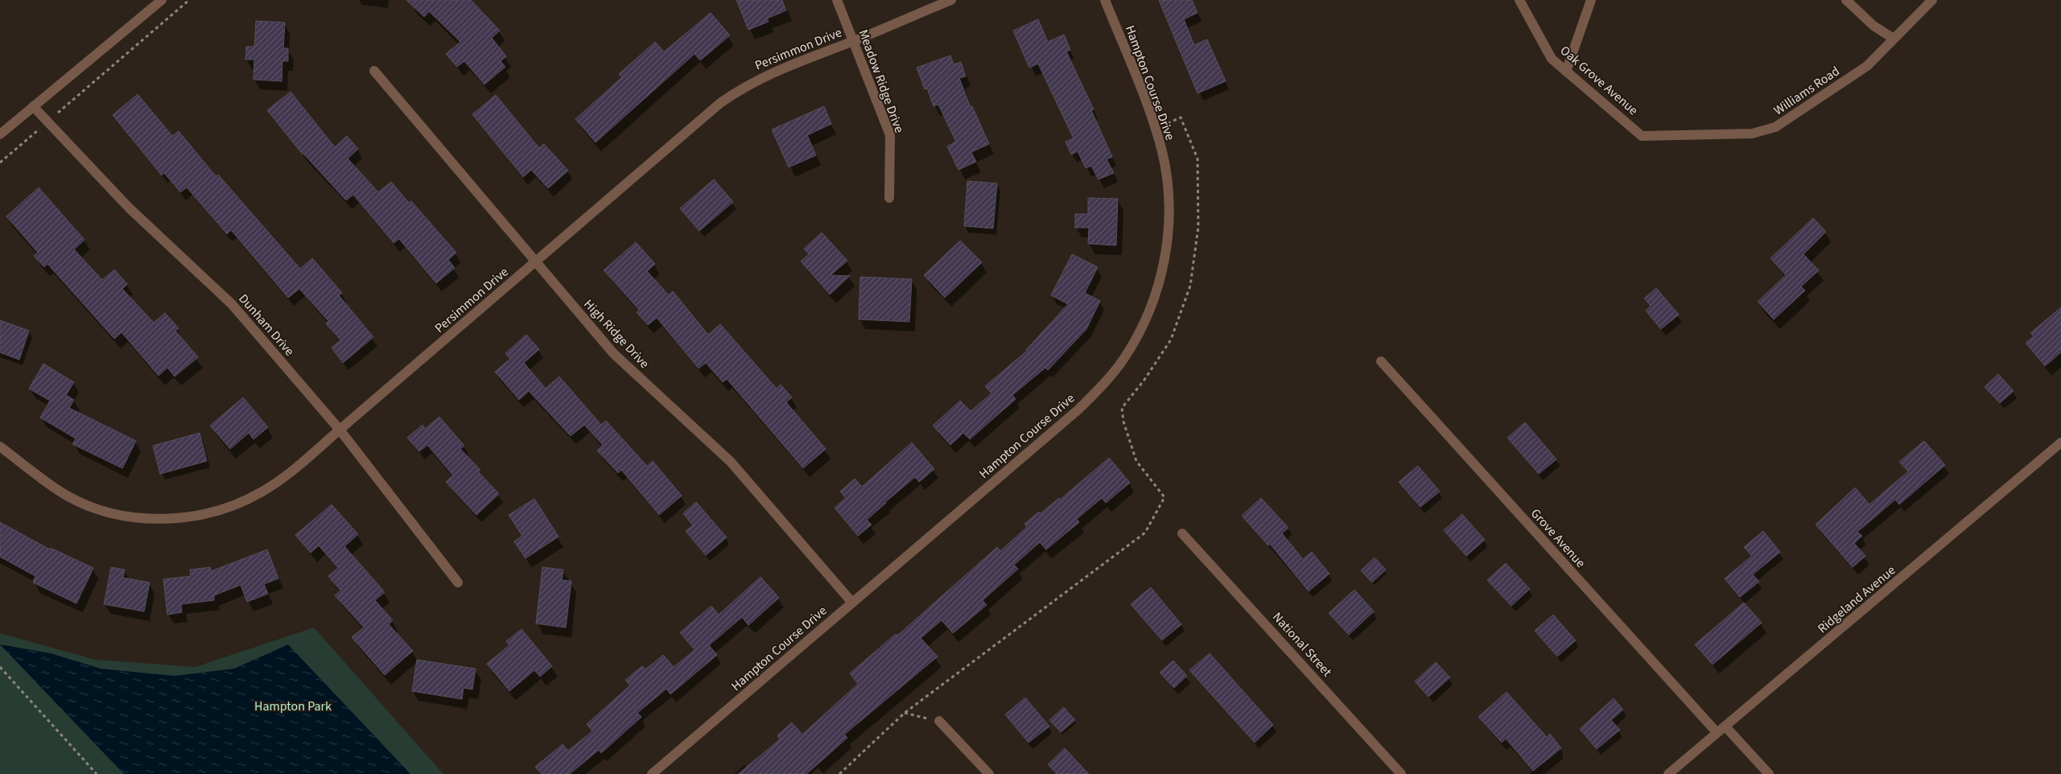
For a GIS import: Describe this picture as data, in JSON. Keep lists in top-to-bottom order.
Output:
{
  "streets": {
    "street": [
      "Persimmon Drive",
      "Oak Grove Avenue",
      "Meadow Ridge Drive",
      "Hampton Course Drive",
      "Williams Road",
      "Dunham Drive",
      "High Ridge Drive",
      "Grove Avenue",
      "Ridgeland Avenue",
      "National Street"
    ]
  },
  "crossings": [
    ["Persimmon Drive", "Meadow Ridge Drive"],
    ["Persimmon Drive", "Dunham Drive"],
    ["Persimmon Drive", "High Ridge Drive"],
    ["Oak Grove Avenue", "Williams Road"],
    ["Hampton Course Drive", "High Ridge Drive"],
    ["Grove Avenue", "Ridgeland Avenue"]
  ],
  "parks": ["Hampton Park"]
}
